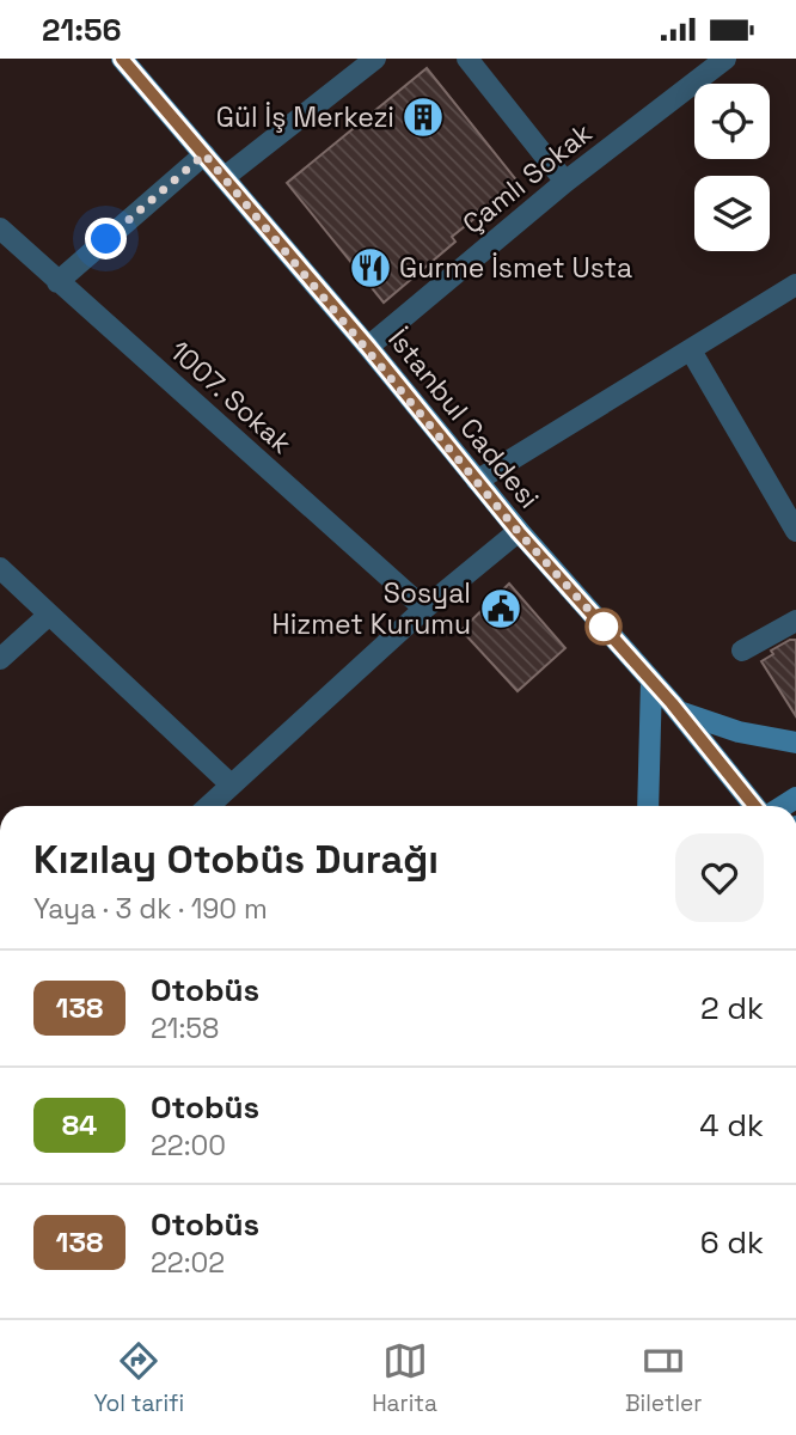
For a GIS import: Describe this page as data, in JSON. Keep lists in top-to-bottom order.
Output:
{
  "streets": {
    "main road": ["İstanbul Caddesi"],
    "street": ["Çamlı Sokak", "1007. Sokak"]
  },
  "crossings": [
    ["Çamlı Sokak", "İstanbul Caddesi"]
  ],
  "places": {
    "building": ["Gül İş Merkezi"],
    "restaurant": ["Gurme İsmet Usta"],
    "public building": ["Sosyal Hizmet Kurumu"]
  },
  "lines": ["bus line 138"],
  "page": {
    "status": "21:56",
    "heading": ["Kızılay Otobüs Durağı", "Yaya · 3 dk · 190 m"],
    "list": [
      {
        "mark": "138",
        "name": "Otobüs",
        "note": "21:58",
        "value": "2 dk"
      },
      {
        "mark": "84",
        "name": "Otobüs",
        "note": "22:00",
        "value": "4 dk"
      },
      {
        "mark": "138",
        "name": "Otobüs",
        "note": "22:02",
        "value": "6 dk"
      }
    ],
    "tabs": ["Yol tarifi", "Harita", "Biletler"]
  }
}
